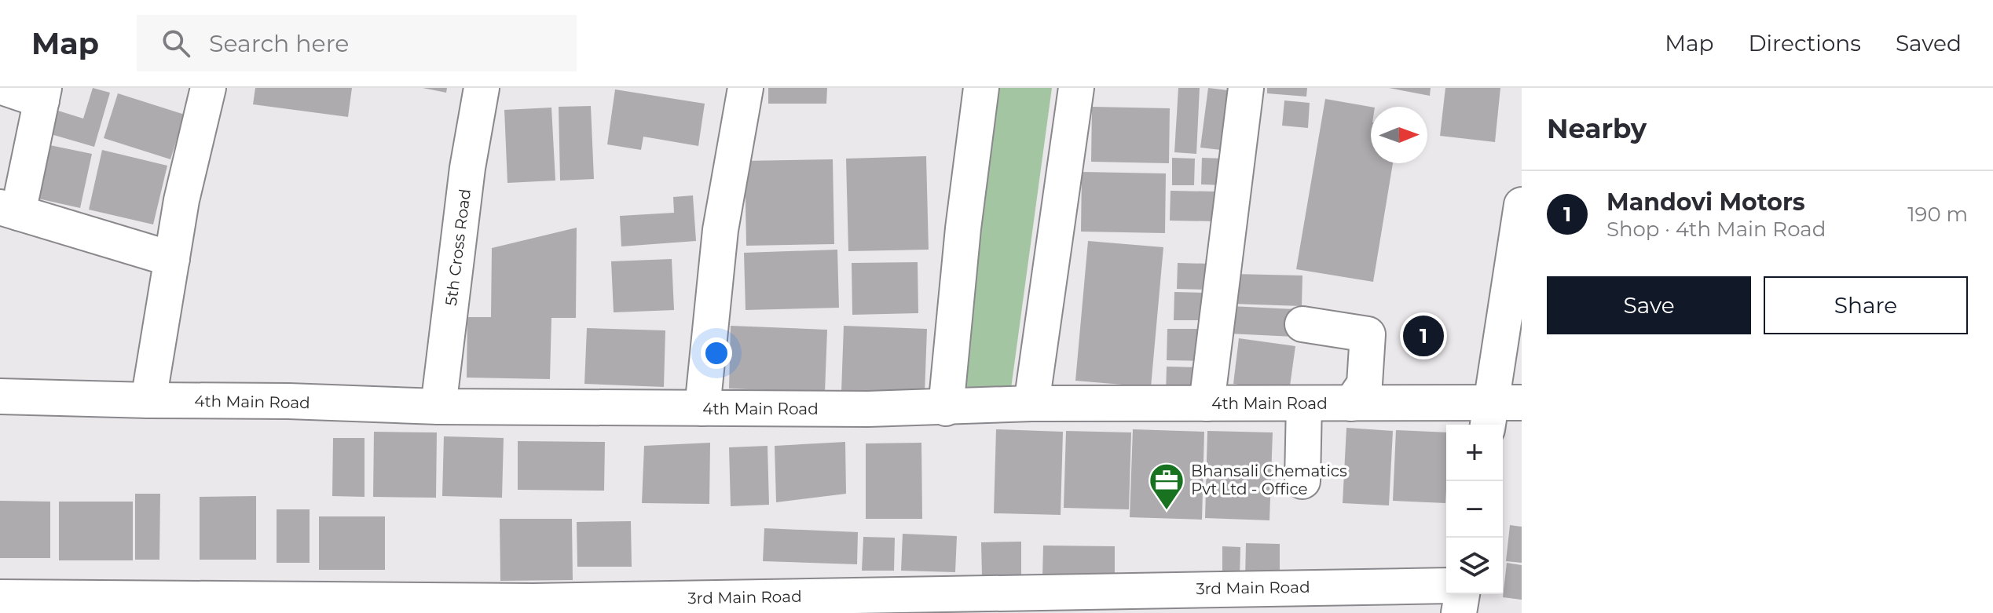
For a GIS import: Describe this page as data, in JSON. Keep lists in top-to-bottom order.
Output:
{
  "streets": {
    "street": ["5th Cross Road", "4th Main Road", "3rd Main Road"]
  },
  "crossings": [
    ["5th Cross Road", "4th Main Road"]
  ],
  "places": {
    "office": ["Bhansali Chematics Pvt Ltd - Office"]
  },
  "north": "right",
  "page": {
    "header": "Map",
    "search": "Search here",
    "nav": ["Map", "Directions", "Saved"],
    "heading": "Nearby",
    "list": [
      {
        "mark": "1",
        "name": "Mandovi Motors",
        "note": "Shop · 4th Main Road",
        "value": "190 m"
      }
    ],
    "buttons": ["Save", "Share"],
    "pins": "1",
    "map_buttons": ["+", "−"]
  }
}
